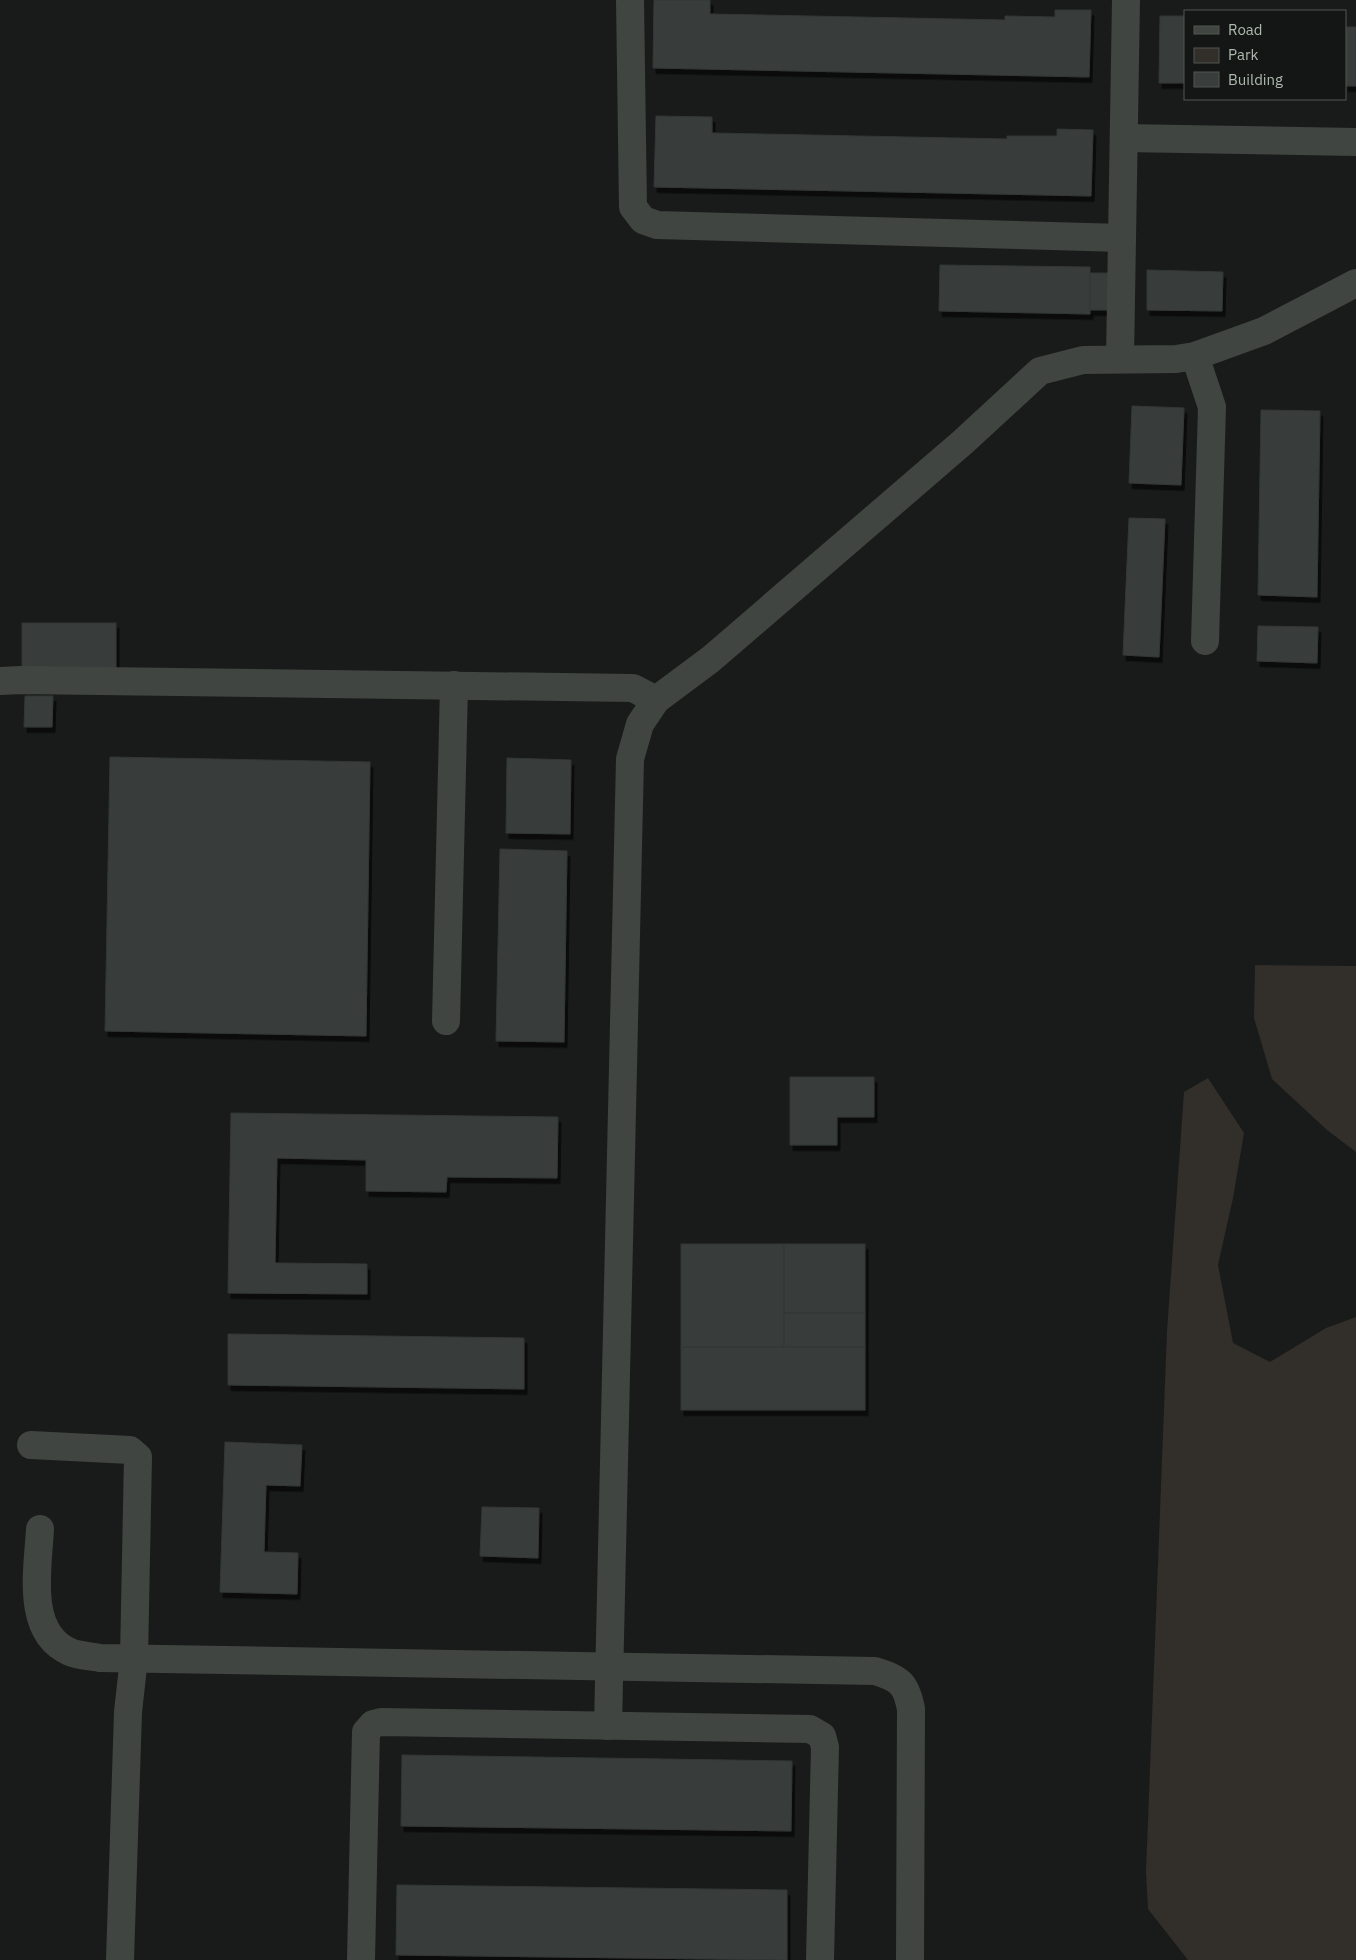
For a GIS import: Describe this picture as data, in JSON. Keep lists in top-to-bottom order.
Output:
{
  "legend": ["Road", "Park", "Building"]
}
